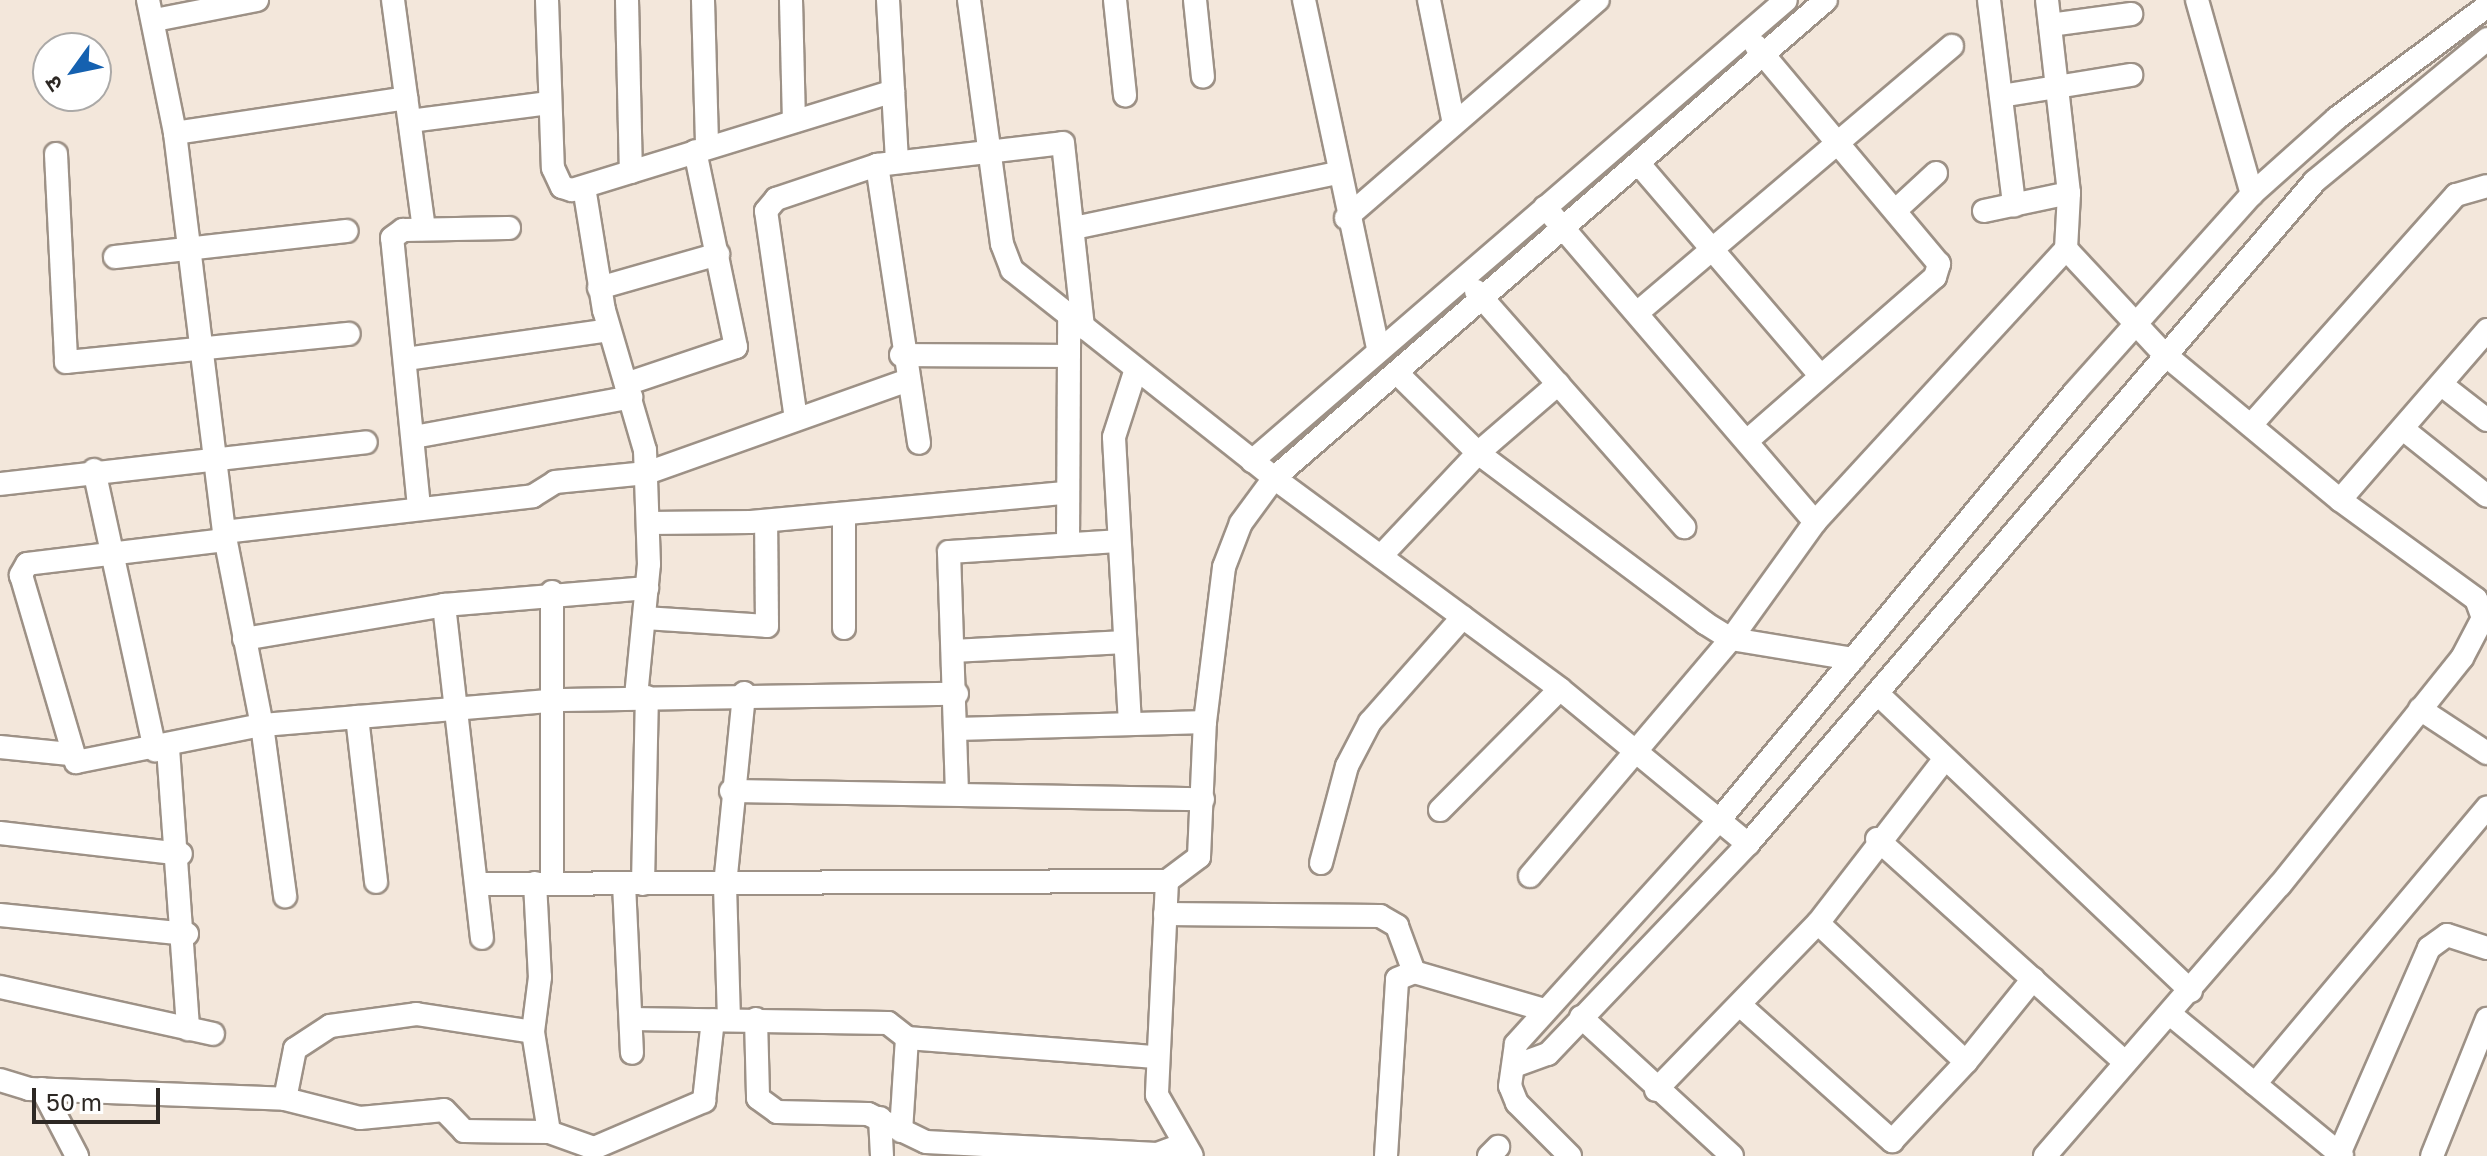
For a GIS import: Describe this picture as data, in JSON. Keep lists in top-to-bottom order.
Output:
{
  "scale_bar": "50 m",
  "north": "bottom left"
}
